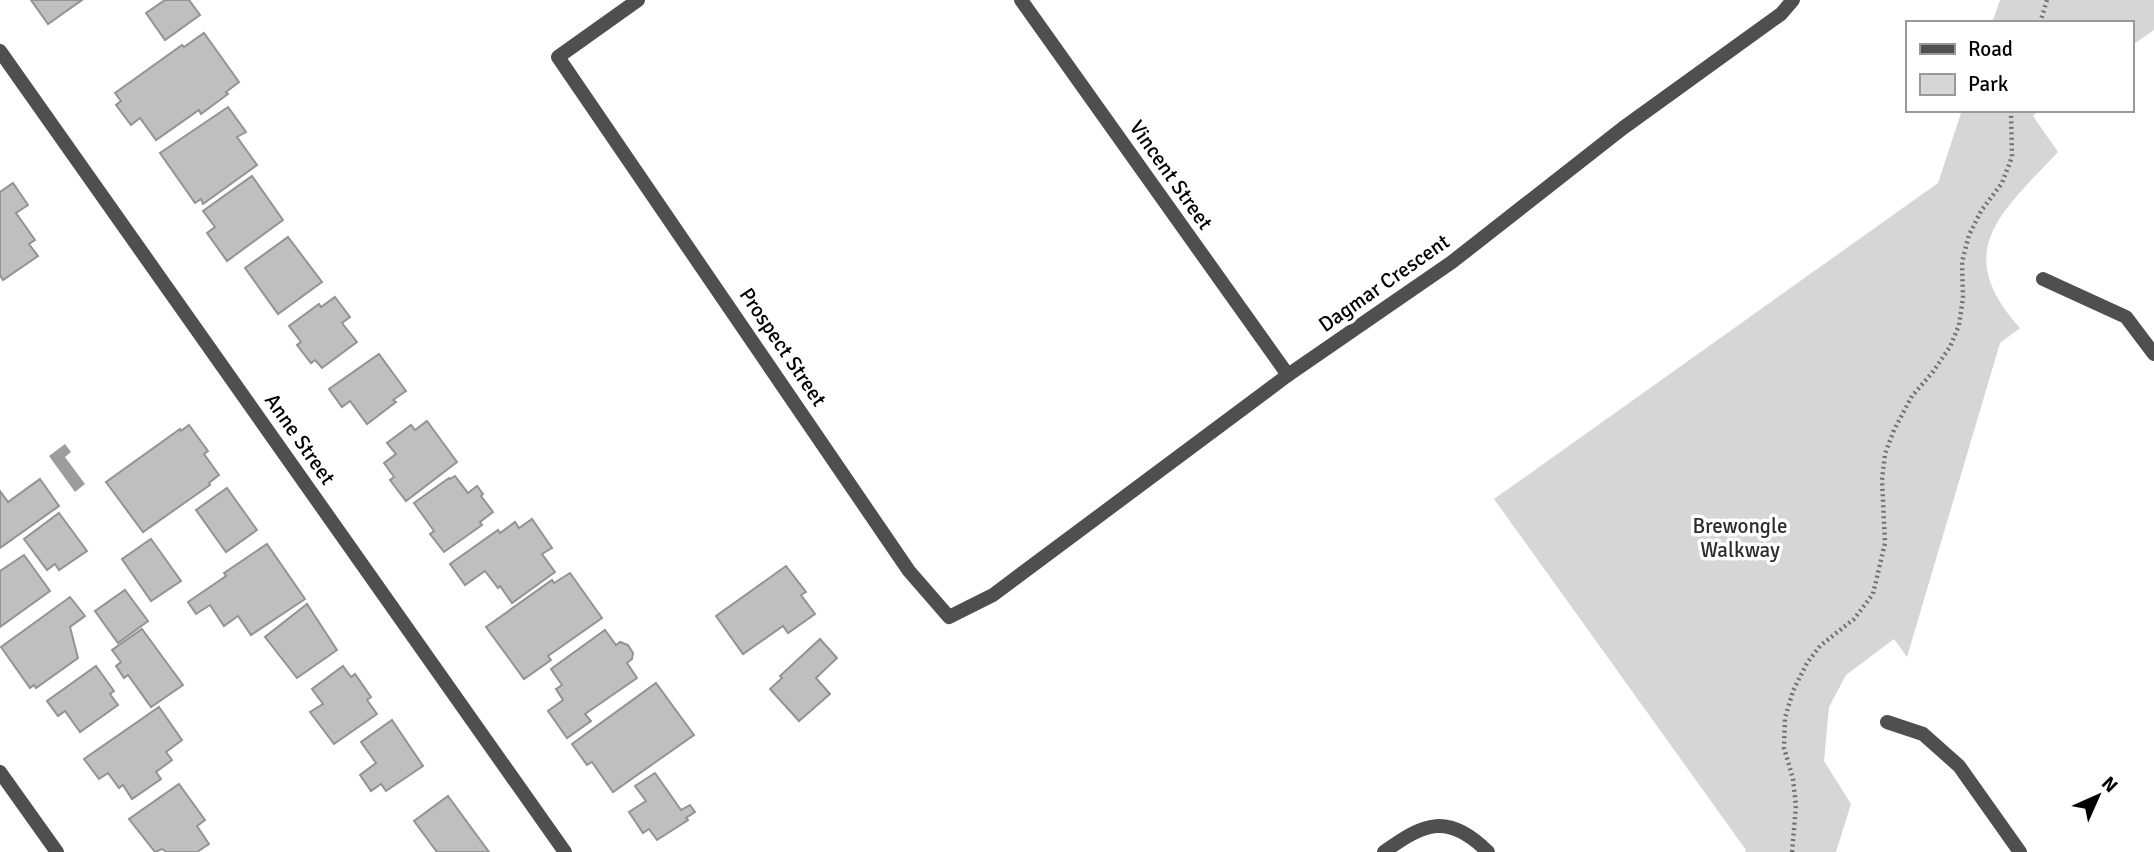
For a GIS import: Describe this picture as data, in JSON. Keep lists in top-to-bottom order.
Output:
{
  "streets": {
    "street": [
      "Vincent Street",
      "Dagmar Crescent",
      "Prospect Street",
      "Anne Street"
    ]
  },
  "crossings": [
    ["Vincent Street", "Dagmar Crescent"],
    ["Dagmar Crescent", "Prospect Street"]
  ],
  "parks": ["Brewongle Walkway"],
  "legend": ["Road", "Park"],
  "north": "top right"
}
